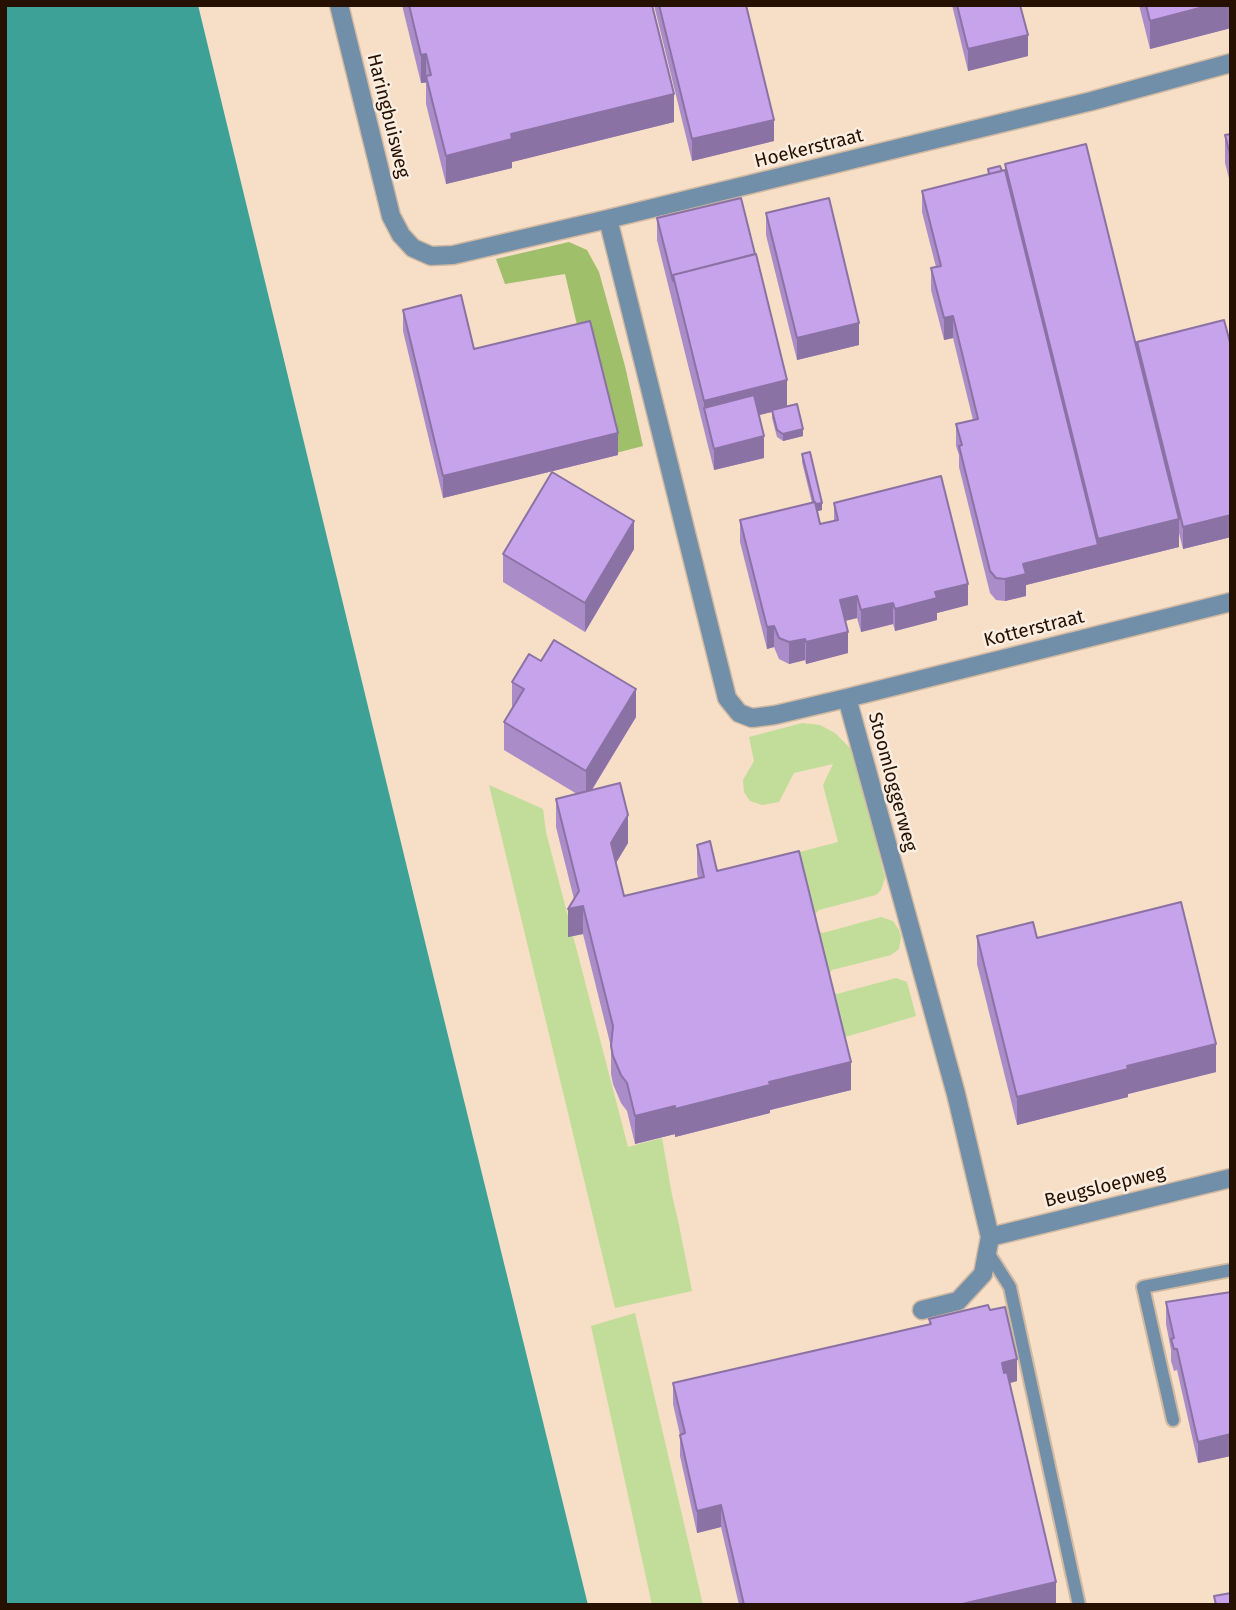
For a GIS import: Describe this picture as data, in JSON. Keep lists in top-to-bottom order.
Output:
{
  "streets": {
    "street": [
      "Haringbuisweg",
      "Hoekerstraat",
      "Kotterstraat",
      "Stoomloggerweg",
      "Beugsloepweg"
    ]
  },
  "crossings": [
    ["Haringbuisweg", "Hoekerstraat"],
    ["Hoekerstraat", "Stoomloggerweg"],
    ["Kotterstraat", "Stoomloggerweg"],
    ["Stoomloggerweg", "Beugsloepweg"]
  ]
}
